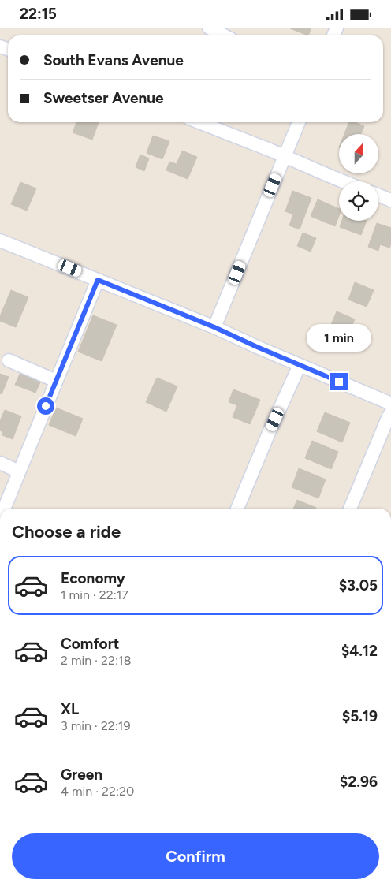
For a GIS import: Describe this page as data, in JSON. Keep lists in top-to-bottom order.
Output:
{
  "north": "top",
  "page": {
    "status": "22:15",
    "banner": ["South Evans Avenue", "Sweetser Avenue"],
    "bubble": "1 min",
    "heading": "Choose a ride",
    "list": [
      {
        "name": "Economy",
        "note": "1 min · 22:17",
        "value": "$3.05"
      },
      {
        "name": "Comfort",
        "note": "2 min · 22:18",
        "value": "$4.12"
      },
      {
        "name": "XL",
        "note": "3 min · 22:19",
        "value": "$5.19"
      },
      {
        "name": "Green",
        "note": "4 min · 22:20",
        "value": "$2.96"
      }
    ],
    "buttons": "Confirm"
  }
}
